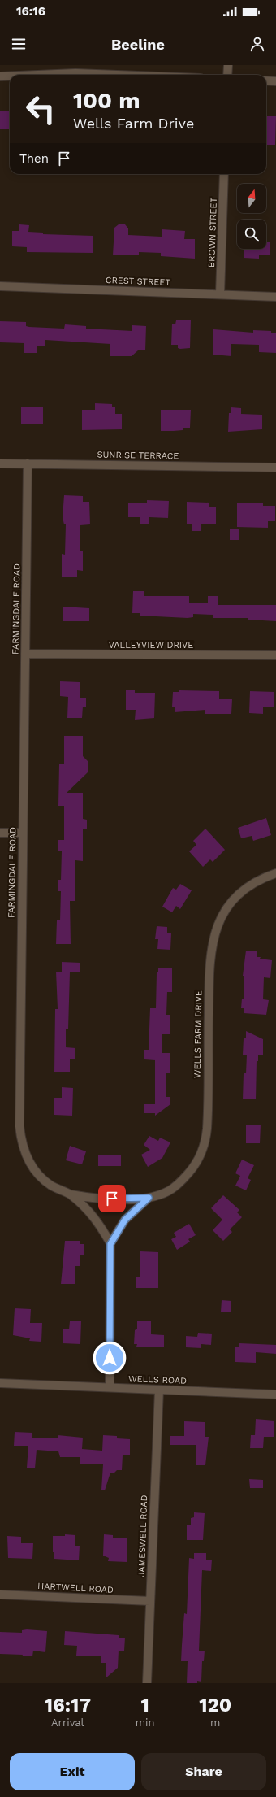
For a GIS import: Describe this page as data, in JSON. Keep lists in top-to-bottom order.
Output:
{
  "streets": {
    "street": [
      "BROWN STREET",
      "CREST STREET",
      "SUNRISE TERRACE",
      "FARMINGDALE ROAD",
      "VALLEYVIEW DRIVE",
      "WELLS FARM DRIVE",
      "WELLS ROAD",
      "JAMESWELL ROAD",
      "HARTWELL ROAD"
    ]
  },
  "crossings": [
    ["BROWN STREET", "CREST STREET"],
    ["SUNRISE TERRACE", "FARMINGDALE ROAD"],
    ["FARMINGDALE ROAD", "VALLEYVIEW DRIVE"],
    ["FARMINGDALE ROAD", "WELLS FARM DRIVE"],
    ["WELLS ROAD", "JAMESWELL ROAD"],
    ["JAMESWELL ROAD", "HARTWELL ROAD"]
  ],
  "north": "top",
  "page": {
    "status": "16:16",
    "header": "Beeline",
    "turn": ["100 m", "Wells Farm Drive"],
    "then": "Then",
    "eta": [
      "16:17",
      "Arrival",
      "1",
      "min",
      "120",
      "m"
    ],
    "buttons": ["Exit", "Share"]
  }
}
